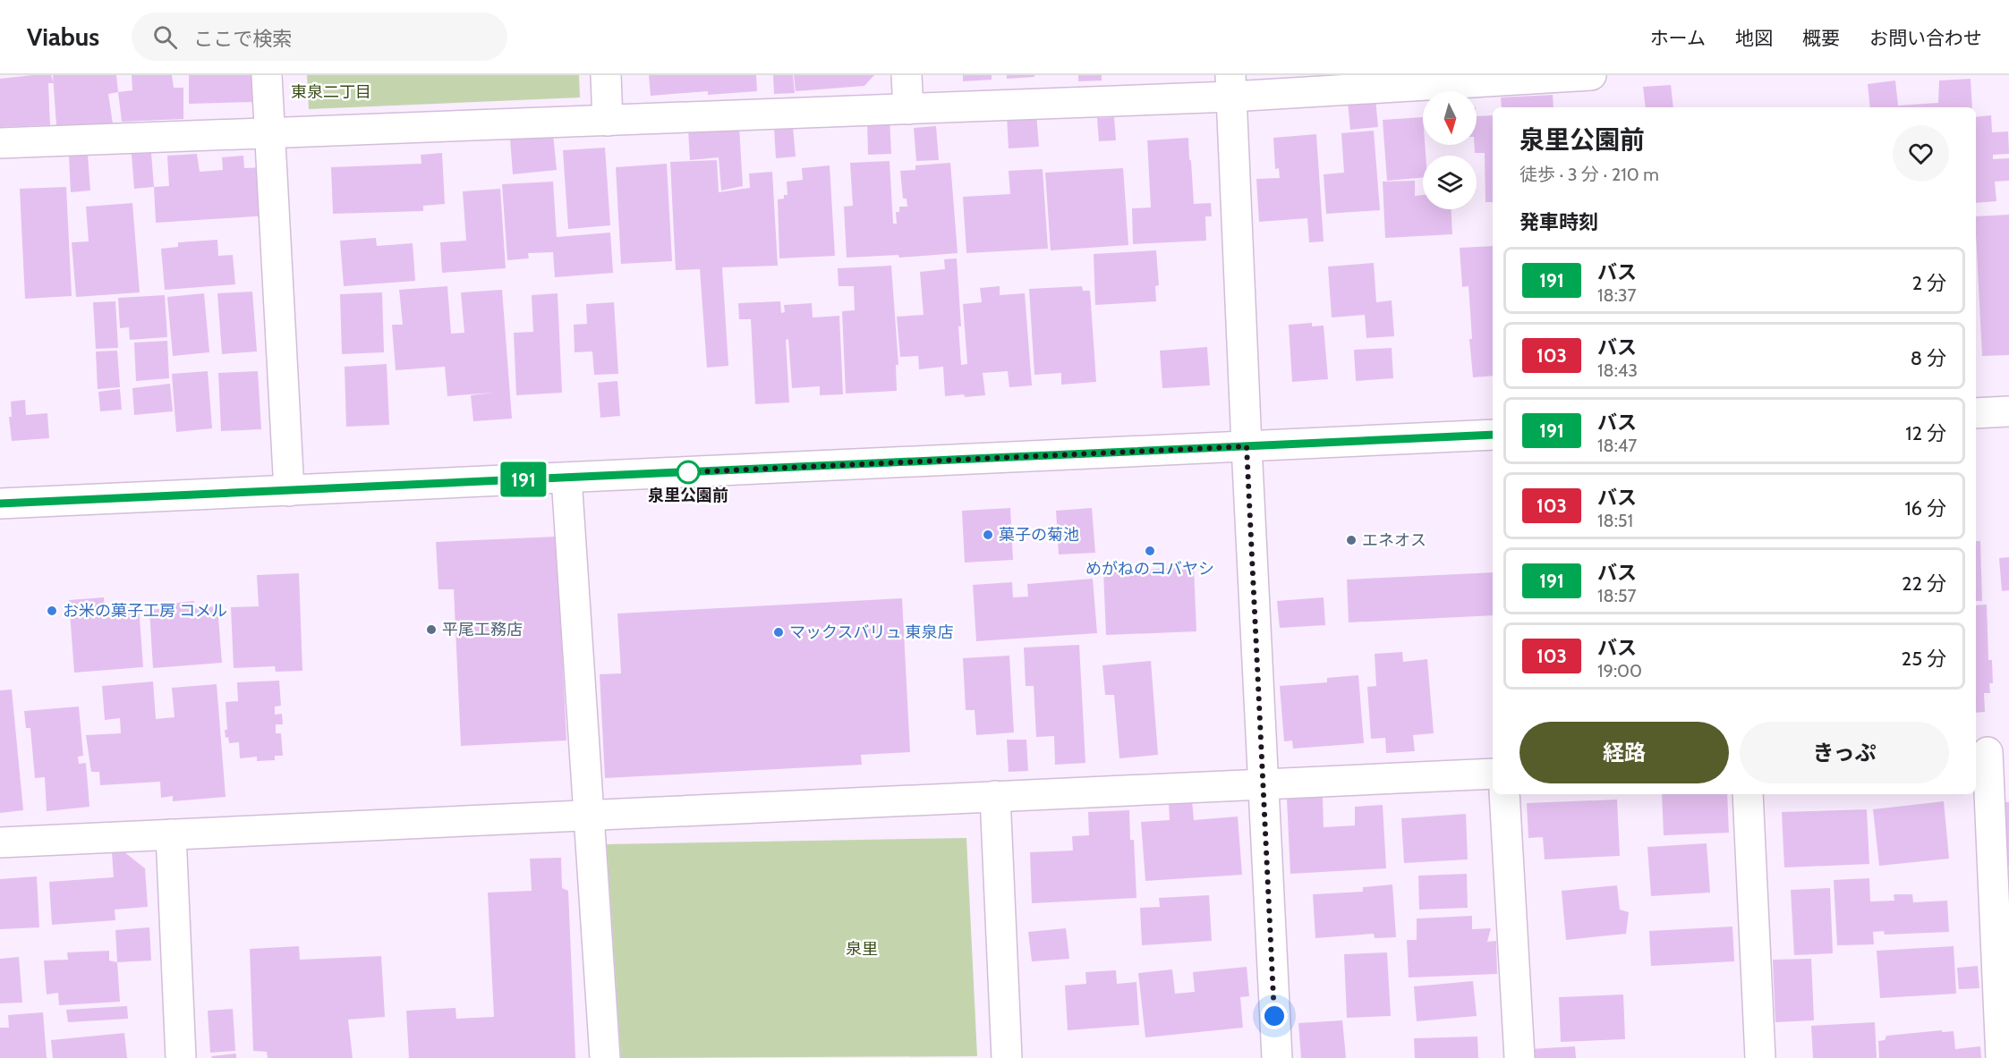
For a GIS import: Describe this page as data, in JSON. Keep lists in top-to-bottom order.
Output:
{
  "parks": ["東泉二丁目", "泉里"],
  "places": [
    "泉里公園前",
    "菓子の菊池",
    "エネオス",
    "めがねのコバヤシ",
    "お米の菓子工房 コメル",
    "平尾工務店",
    "マックスバリュ 東泉店"
  ],
  "lines": ["bus line 191"],
  "north": "bottom",
  "page": {
    "header": "Viabus",
    "search": "ここで検索",
    "nav": [
      "ホーム",
      "地図",
      "概要",
      "お問い合わせ"
    ],
    "on_map": "191",
    "heading": [
      ["泉里公園前", "徒歩 · 3 分 · 210 m"],
      "発車時刻"
    ],
    "list": [
      {
        "mark": "191",
        "name": "バス",
        "note": "18:37",
        "value": "2 分"
      },
      {
        "mark": "103",
        "name": "バス",
        "note": "18:43",
        "value": "8 分"
      },
      {
        "mark": "191",
        "name": "バス",
        "note": "18:47",
        "value": "12 分"
      },
      {
        "mark": "103",
        "name": "バス",
        "note": "18:51",
        "value": "16 分"
      },
      {
        "mark": "191",
        "name": "バス",
        "note": "18:57",
        "value": "22 分"
      },
      {
        "mark": "103",
        "name": "バス",
        "note": "19:00",
        "value": "25 分"
      }
    ],
    "buttons": ["経路", "きっぷ"]
  }
}
